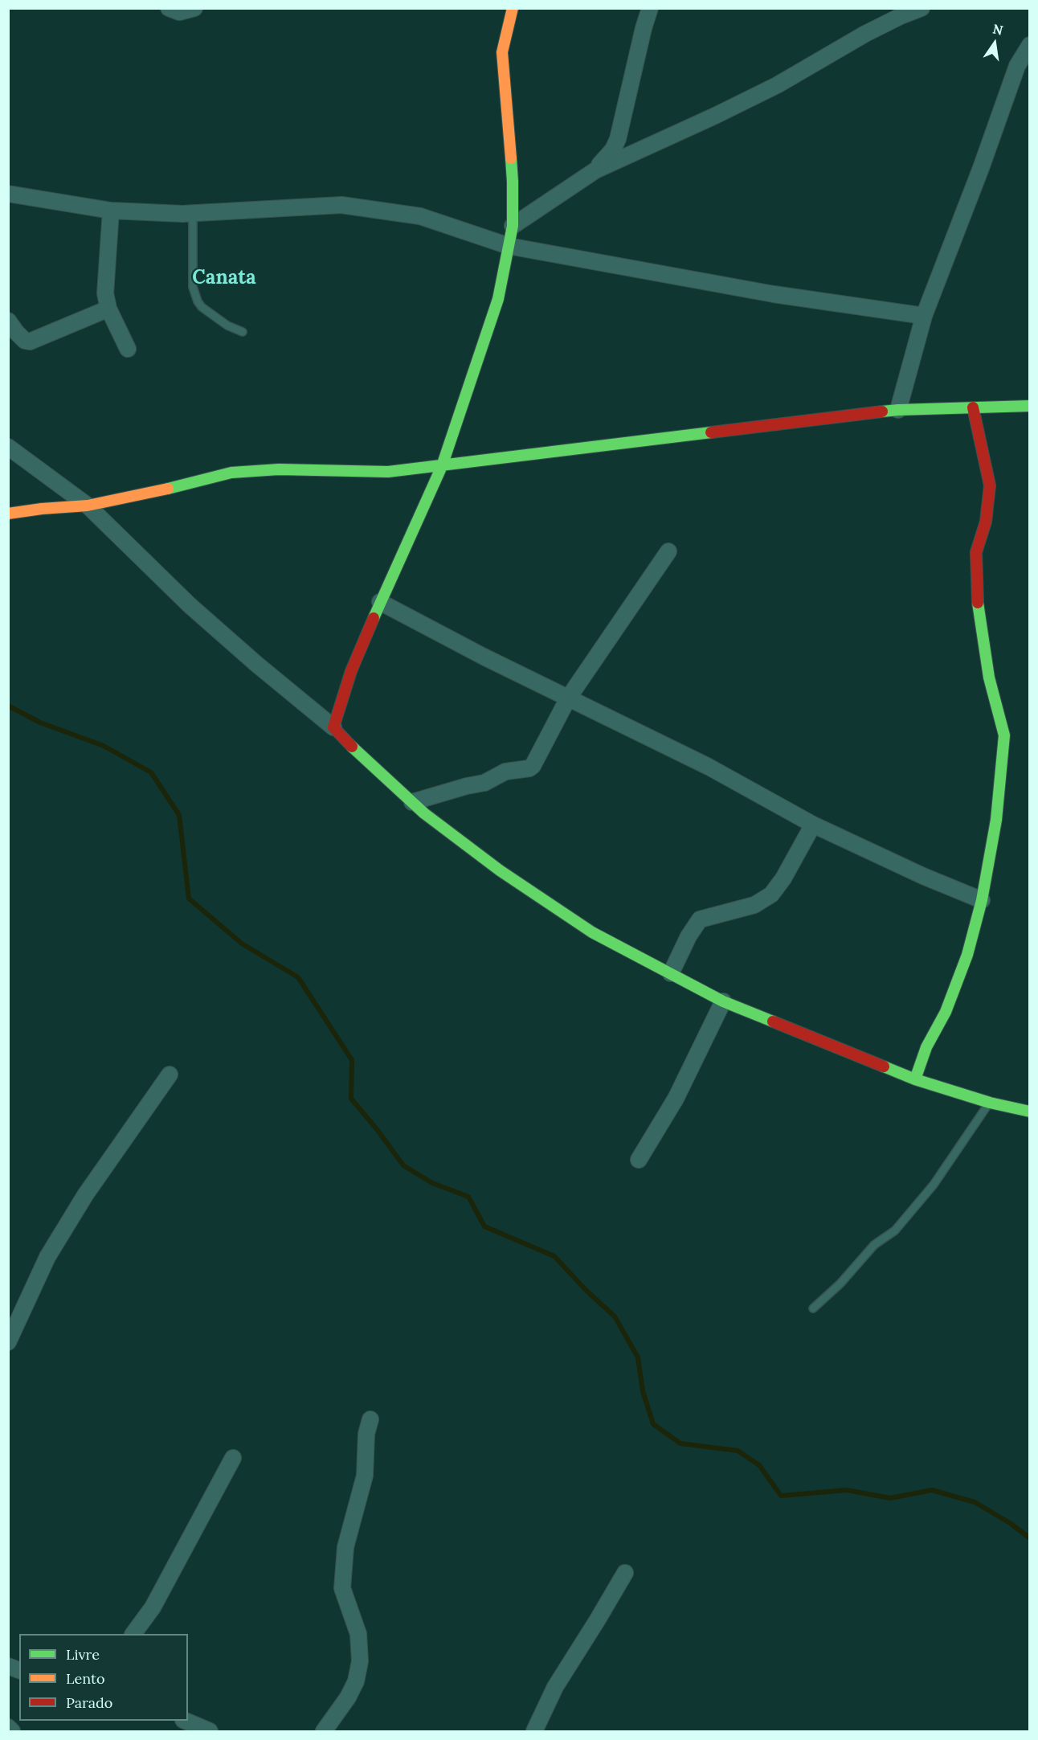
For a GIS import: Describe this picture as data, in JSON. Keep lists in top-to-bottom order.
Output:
{
  "districts": ["Canata"],
  "legend": ["Livre", "Lento", "Parado"],
  "north": "top"
}
